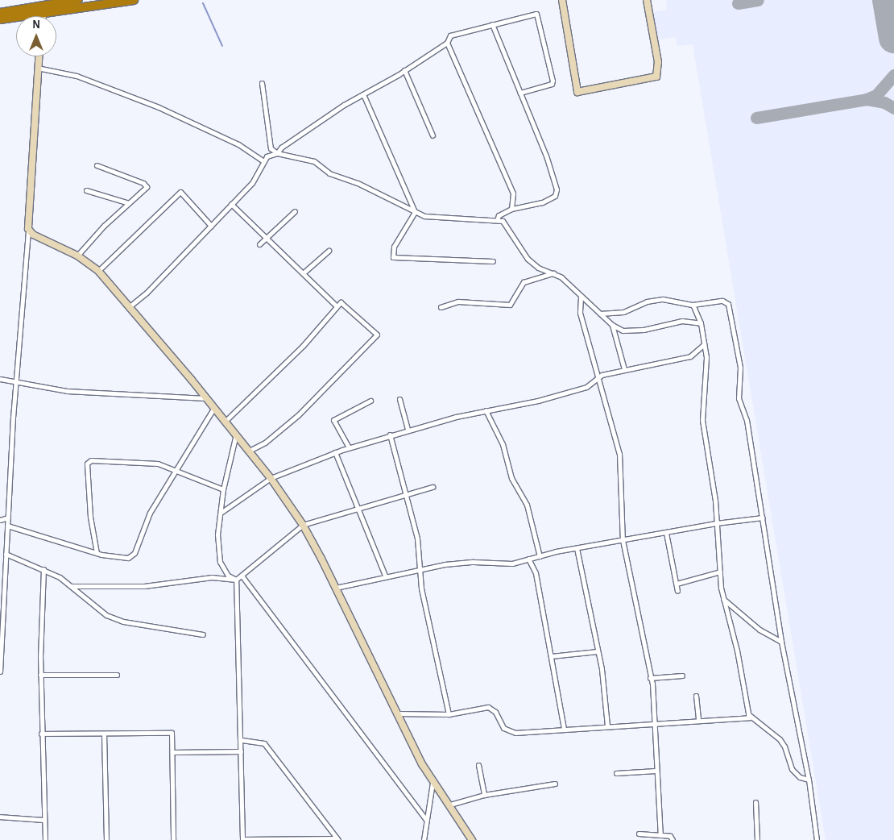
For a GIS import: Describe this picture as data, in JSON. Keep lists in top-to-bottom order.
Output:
{
  "north": "top"
}
